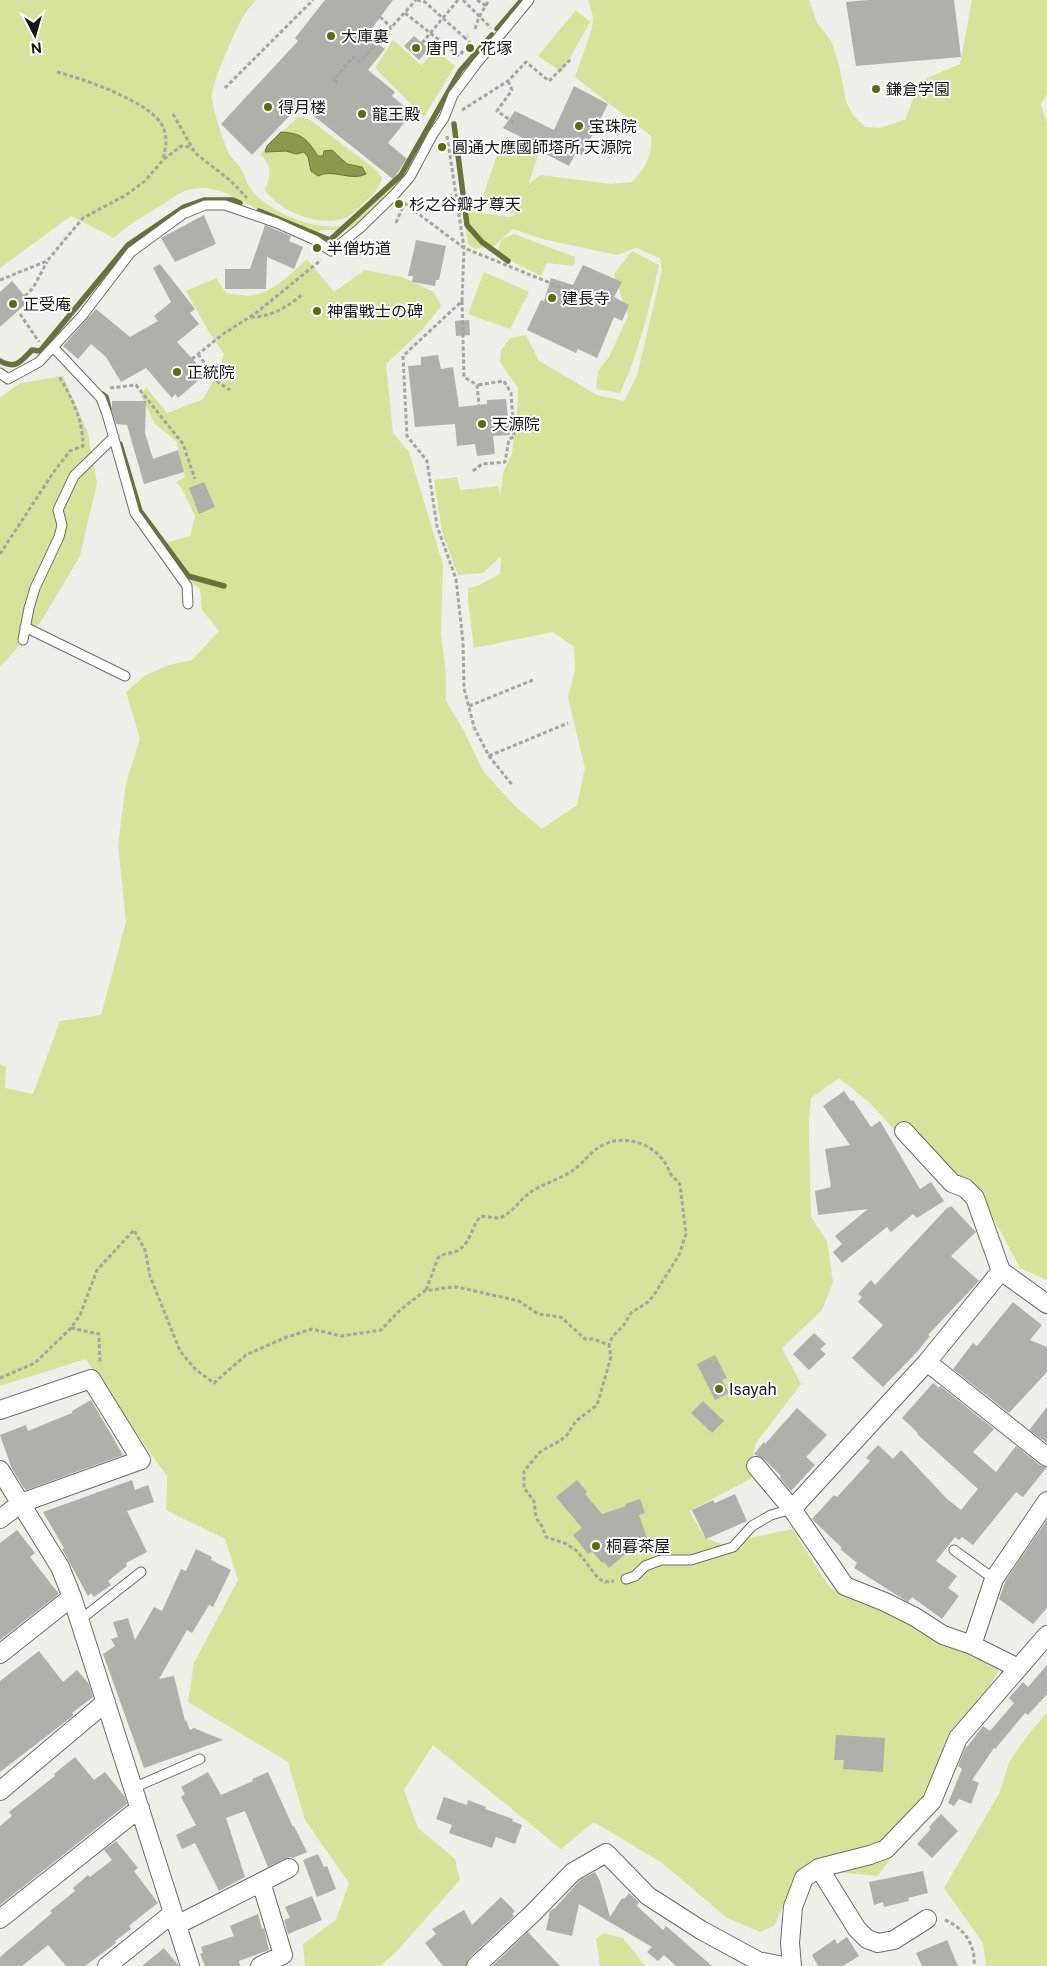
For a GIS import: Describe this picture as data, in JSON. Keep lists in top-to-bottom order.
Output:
{
  "places": [
    "大庫裏",
    "唐門",
    "花塚",
    "鎌倉学園",
    "得月楼",
    "龍王殿",
    "宝珠院",
    "圓通大應國師塔所 天源院",
    "杉之谷瓣才尊天",
    "半僧坊道",
    "建長寺",
    "正受庵",
    "神雷戦士の碑",
    "正統院",
    "天源院",
    "Isayah",
    "桐暮茶屋"
  ],
  "north": "bottom"
}
